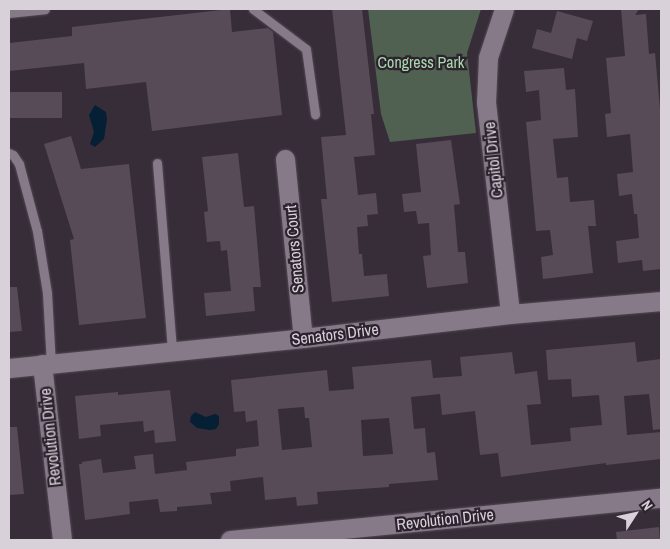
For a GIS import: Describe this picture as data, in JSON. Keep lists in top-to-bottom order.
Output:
{
  "streets": {
    "street": [
      "Capitol Drive",
      "Senators Court",
      "Senators Drive",
      "Revolution Drive"
    ]
  },
  "crossings": [
    ["Capitol Drive", "Senators Drive"],
    ["Senators Court", "Senators Drive"],
    ["Senators Drive", "Revolution Drive"]
  ],
  "parks": ["Congress Park"],
  "north": "top right"
}
